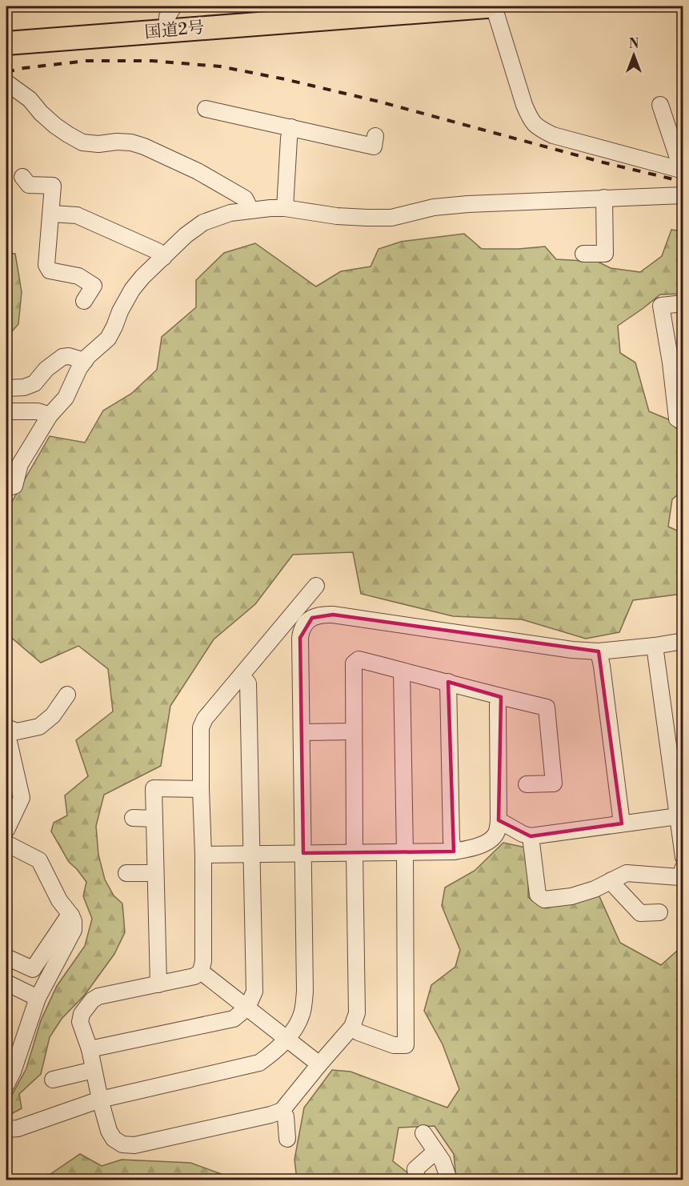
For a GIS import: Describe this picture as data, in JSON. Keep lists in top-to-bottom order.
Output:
{
  "streets": {
    "highway": ["国道2号"]
  },
  "north": "top"
}
